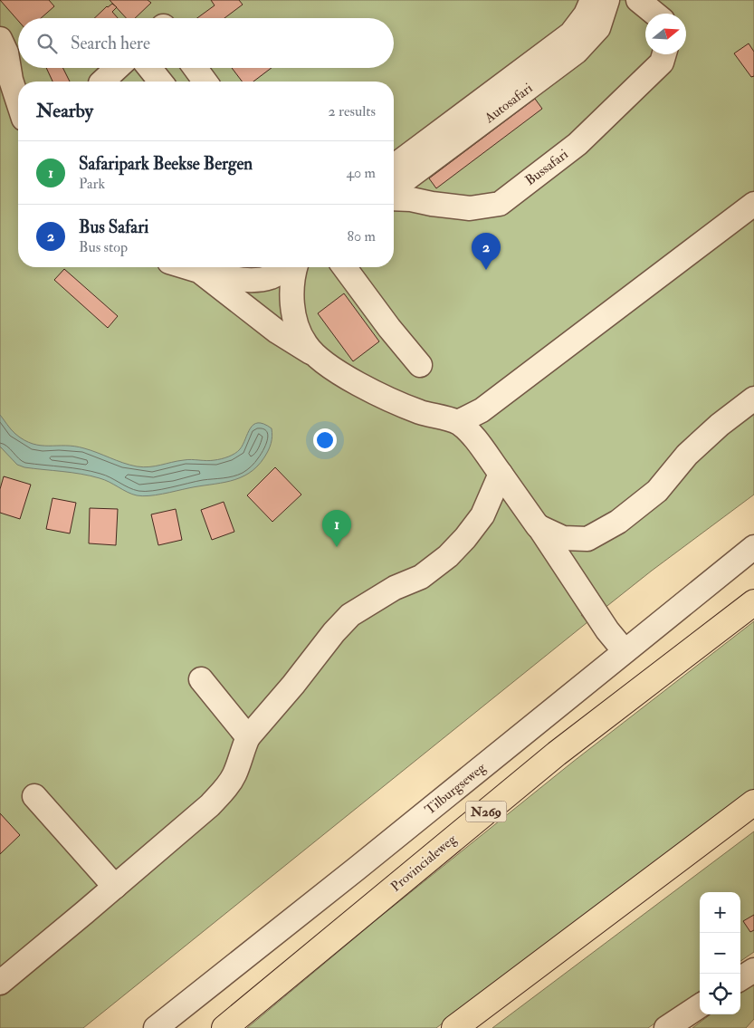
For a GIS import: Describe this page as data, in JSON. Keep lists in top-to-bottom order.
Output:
{
  "streets": {
    "highway": ["N269", "Provincialeweg"],
    "street": ["Autosafari", "Bussafari", "Tilburgseweg"]
  },
  "north": "right",
  "page": {
    "search": "Search here",
    "heading": ["Nearby", "2 results"],
    "list": [
      {
        "mark": "1",
        "name": "Safaripark Beekse Bergen",
        "note": "Park",
        "value": "40 m"
      },
      {
        "mark": "2",
        "name": "Bus Safari",
        "note": "Bus stop",
        "value": "80 m"
      }
    ],
    "pins": ["2", "1"],
    "map_buttons": ["+", "−"]
  }
}
